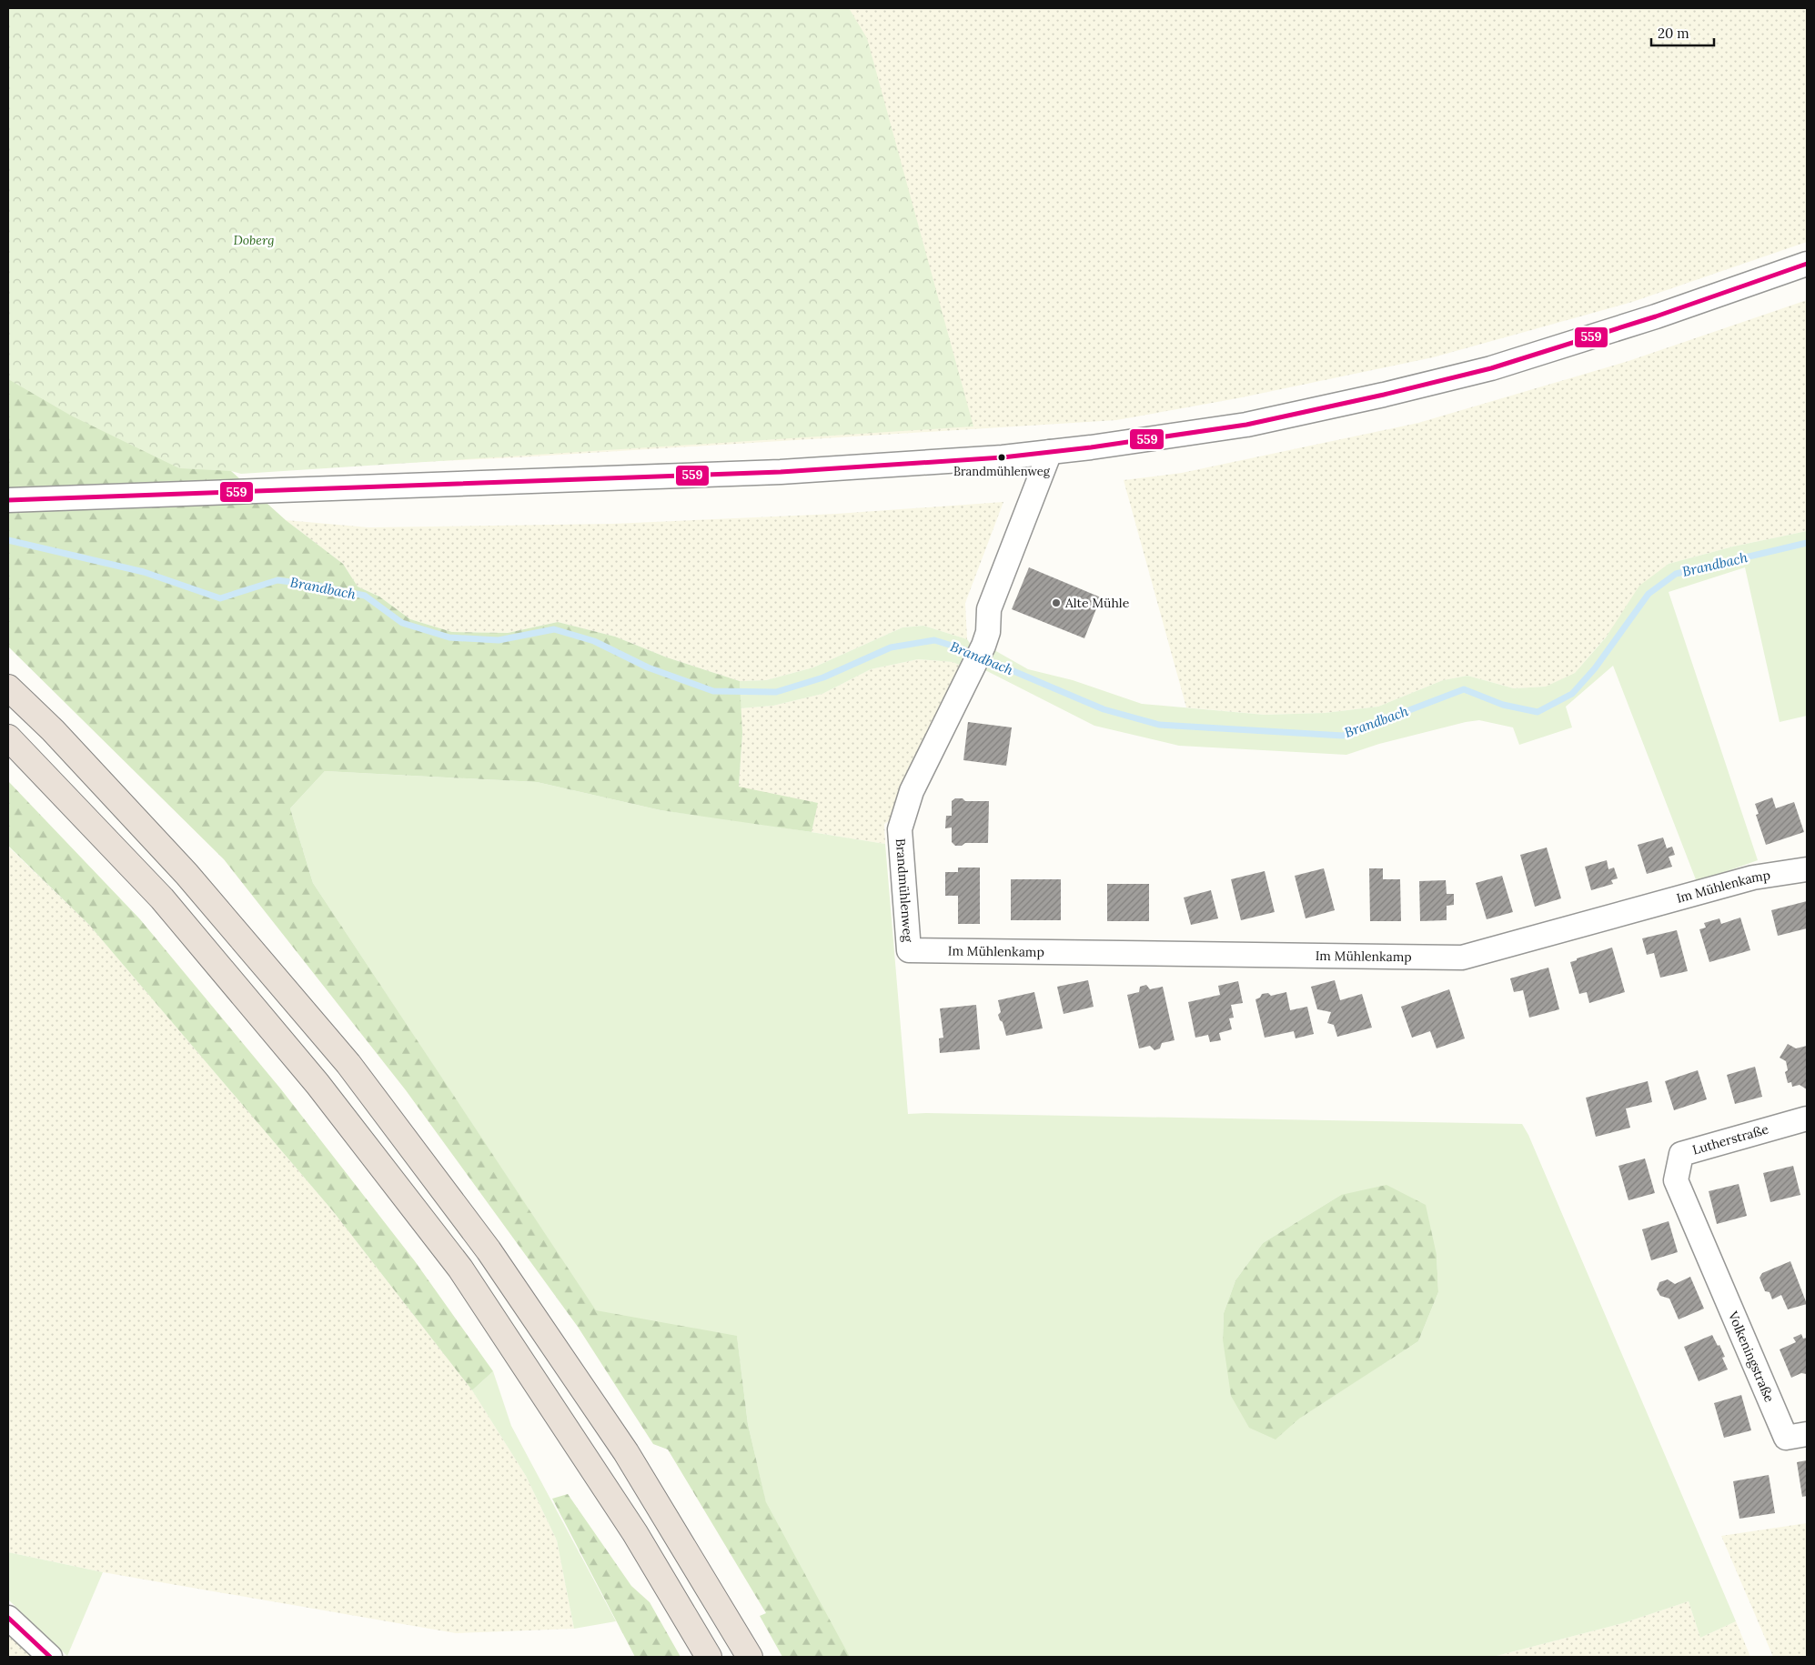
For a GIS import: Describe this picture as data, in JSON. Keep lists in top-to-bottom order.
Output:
{
  "streets": {
    "street": [
      "Im Mühlenkamp",
      "Brandmühlenweg",
      "Lutherstraße",
      "Volkeningstraße"
    ]
  },
  "crossings": [
    ["Im Mühlenkamp", "Brandmühlenweg"],
    ["Lutherstraße", "Volkeningstraße"]
  ],
  "water": ["Brandbach"],
  "parks": ["Doberg"],
  "places": ["Brandmühlenweg", "Alte Mühle"],
  "lines": ["transit line 559"],
  "scale_bar": "20 m"
}
